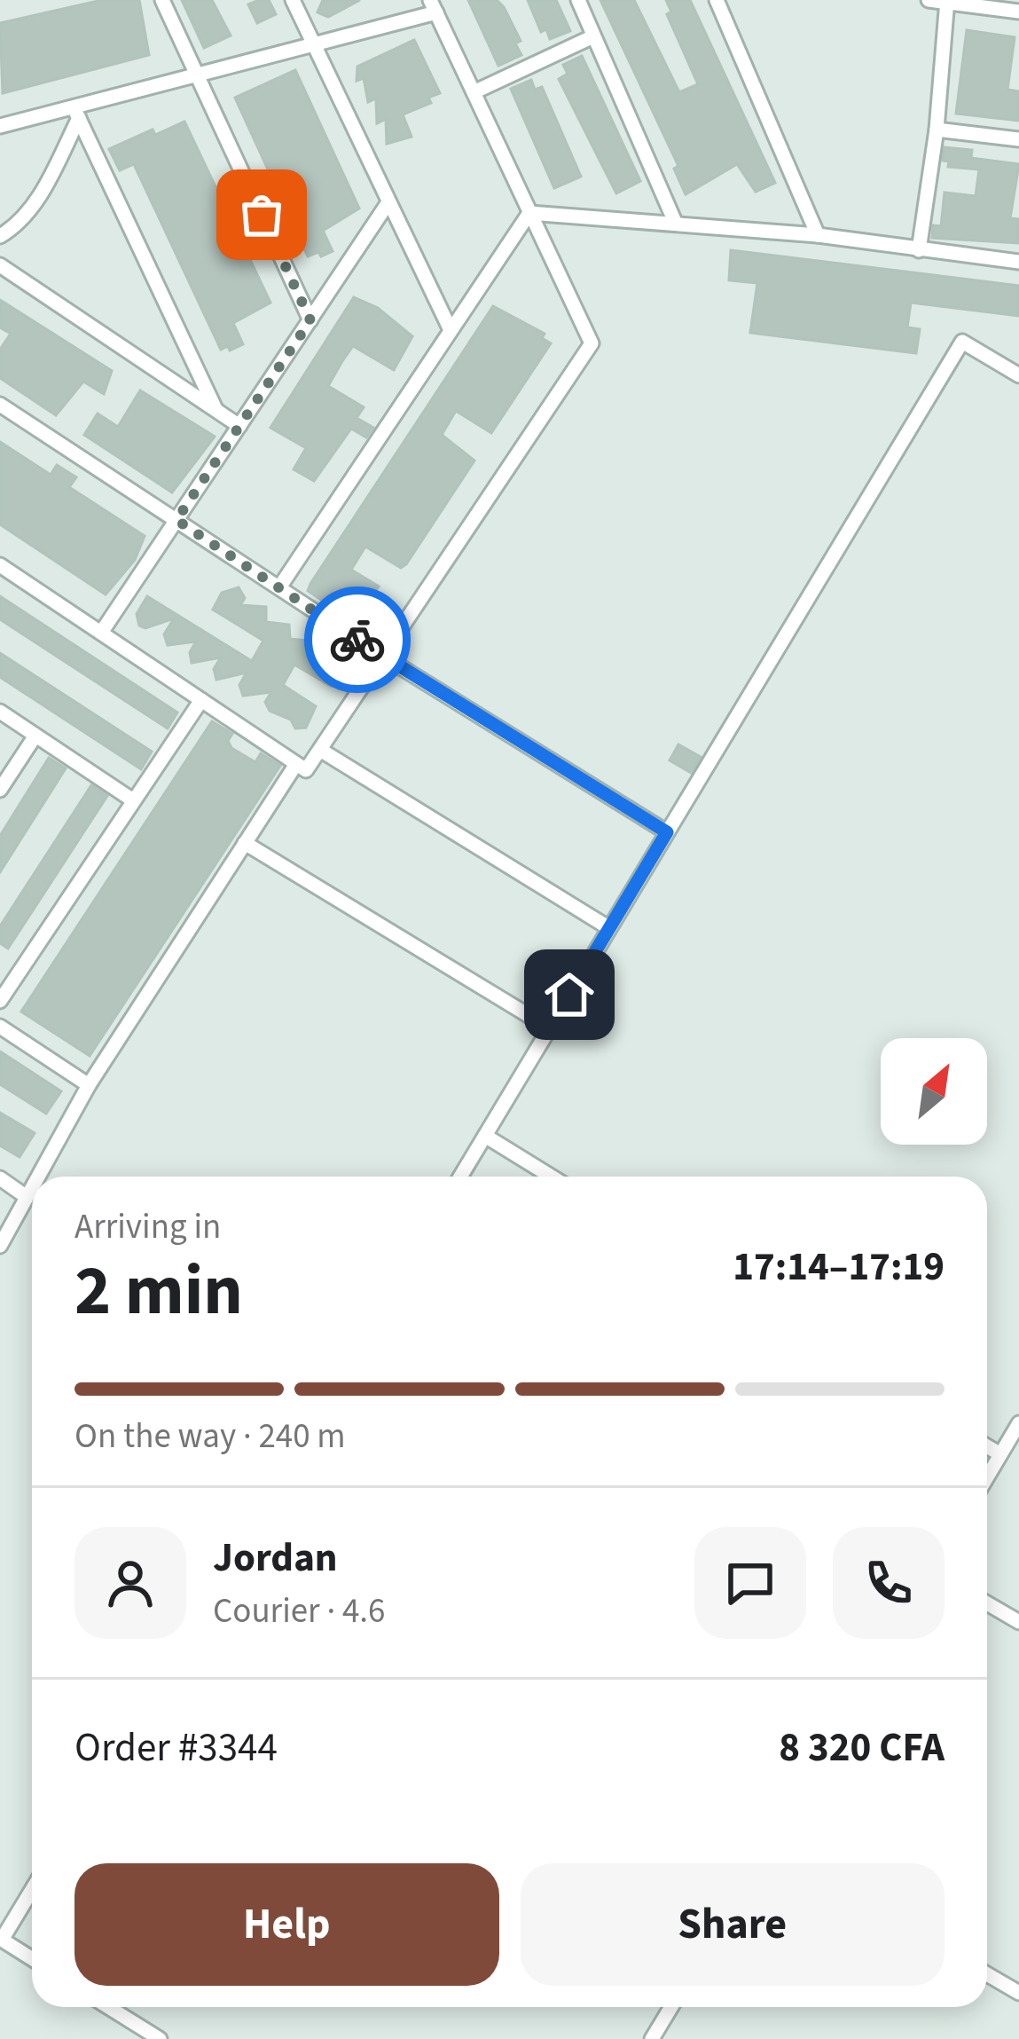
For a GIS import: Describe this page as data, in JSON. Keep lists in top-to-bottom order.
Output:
{
  "north": "top right",
  "page": {
    "heading": ["2 min", "Arriving in", "17:14–17:19"],
    "panel": [
      "Jordan",
      "Courier · 4.6",
      "Order #3344",
      "8 320 CFA"
    ],
    "bar": "On the way · 240 m",
    "buttons": ["Help", "Share"]
  }
}
